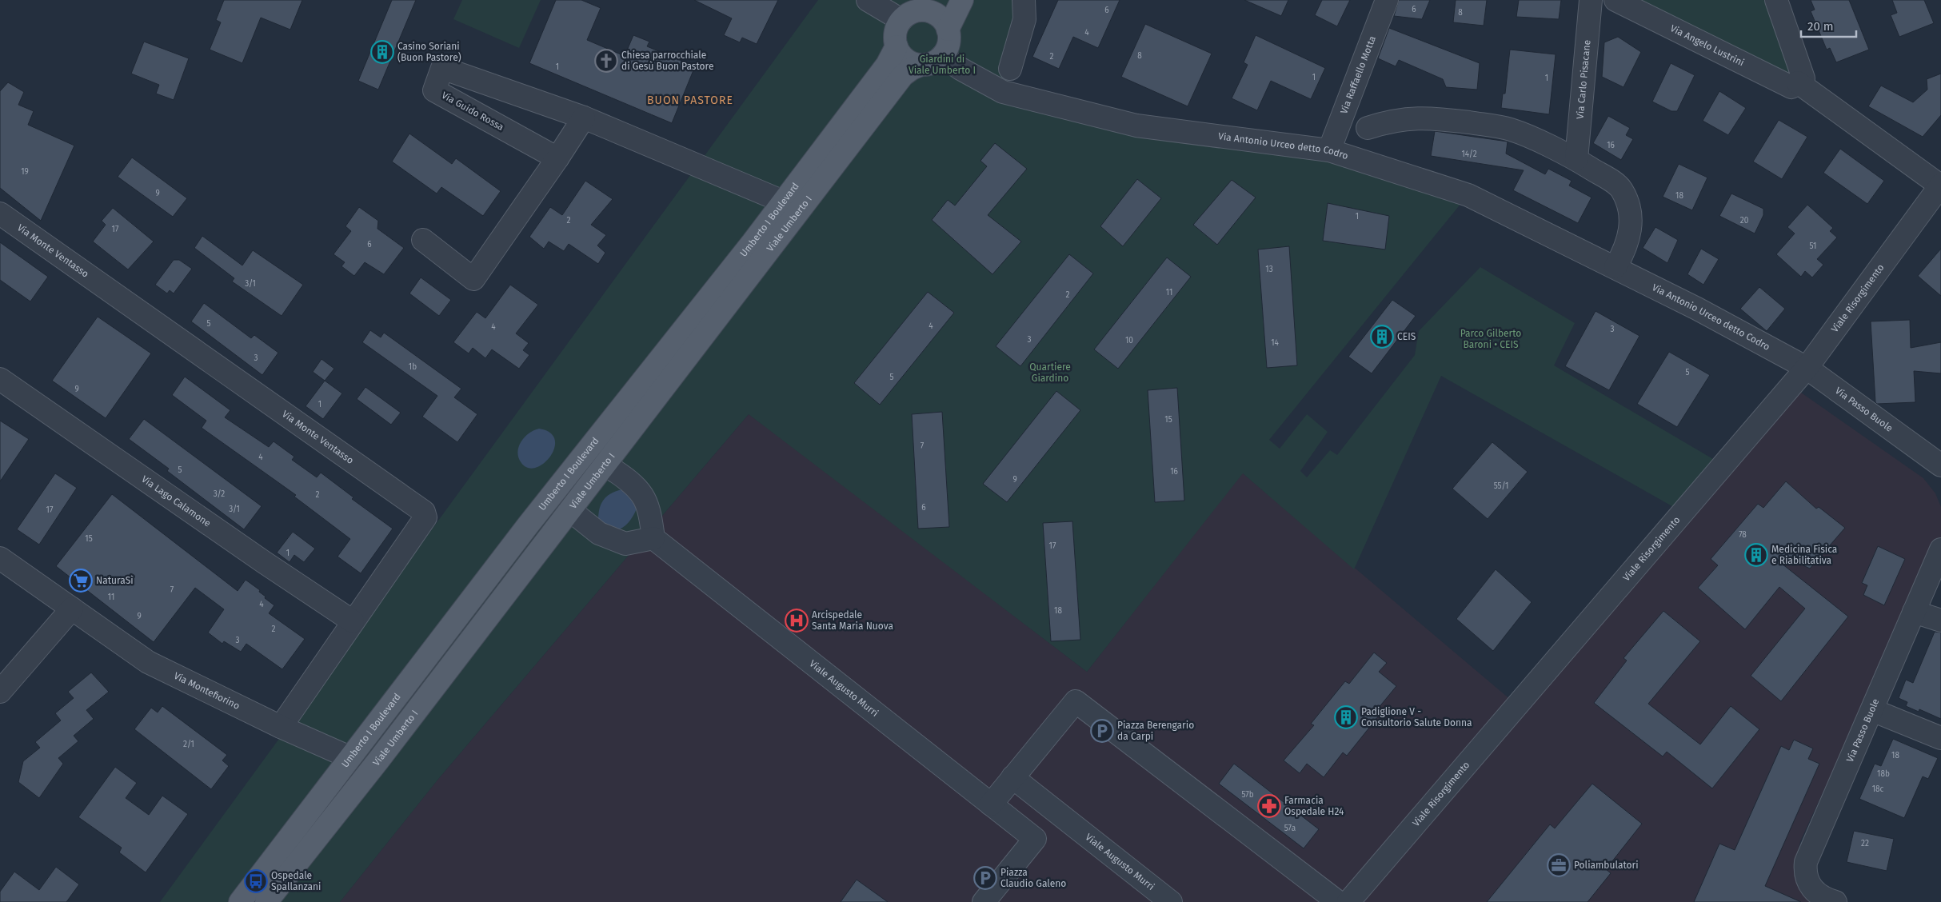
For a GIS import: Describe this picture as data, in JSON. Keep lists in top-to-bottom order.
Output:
{
  "streets": {
    "main road": ["Umberto I Boulevard", "Viale Umberto I"],
    "street": [
      "Via Angelo Lustrini",
      "Via Raffaello Motta",
      "Via Carlo Pisacane",
      "Via Guido Rossa",
      "Via Antonio Urceo detto Codro",
      "Via Monte Ventasso",
      "Viale Risorgimento",
      "Via Passo Buole",
      "Via Lago Calamone",
      "Viale Augusto Murri",
      "Via Montefiorino"
    ]
  },
  "crossings": [
    ["Via Raffaello Motta", "Via Antonio Urceo detto Codro"],
    ["Via Guido Rossa", "Umberto I Boulevard"],
    ["Via Antonio Urceo detto Codro", "Umberto I Boulevard"],
    ["Via Antonio Urceo detto Codro", "Viale Umberto I"],
    ["Via Antonio Urceo detto Codro", "Viale Risorgimento"],
    ["Via Antonio Urceo detto Codro", "Via Passo Buole"],
    ["Umberto I Boulevard", "Viale Umberto I"],
    ["Umberto I Boulevard", "Via Montefiorino"],
    ["Via Monte Ventasso", "Via Lago Calamone"],
    ["Via Monte Ventasso", "Via Montefiorino"],
    ["Viale Risorgimento", "Via Passo Buole"]
  ],
  "districts": ["BUON PASTORE"],
  "parks": ["Giardini di Viale Umberto I", "Parco Gilberto Baroni • CEIS", "Quartiere Giardino"],
  "places": {
    "building": [
      "Casino Soriani (Buon Pastore)",
      "CEIS",
      "Medicina Fisica e Riabilitativa",
      "Padiglione V - Consultorio Salute Donna"
    ],
    "church": ["Chiesa parrocchiale di Gesù Buon Pastore"],
    "supermarket": ["NaturaSì"],
    "hospital": ["Arcispedale Santa Maria Nuova"],
    "parking": ["Piazza Berengario da Carpi", "Piazza Claudio Galeno"],
    "pharmacy": ["Farmacia Ospedale H24"],
    "office": ["Poliambulatori"],
    "bus stop": ["Ospedale Spallanzani"]
  },
  "house_numbers": [
    "6",
    "6",
    "8",
    "4",
    "8",
    "2",
    "1",
    "1",
    "1",
    "16",
    "14/2",
    "19",
    "9",
    "18",
    "1",
    "2",
    "20",
    "17",
    "6",
    "51",
    "13",
    "3/1",
    "11",
    "2",
    "5",
    "4",
    "4",
    "3",
    "3",
    "10",
    "14",
    "3",
    "1b",
    "5",
    "5",
    "9",
    "1",
    "15",
    "7",
    "4",
    "5",
    "16",
    "9",
    "55/1",
    "3/2",
    "2",
    "6",
    "3/1",
    "17",
    "78",
    "15",
    "17",
    "1",
    "7",
    "11",
    "4",
    "18",
    "9",
    "2",
    "3",
    "2/1",
    "18",
    "18b",
    "18c",
    "57b",
    "57a",
    "22"
  ],
  "scale_bar": "20 m"
}
